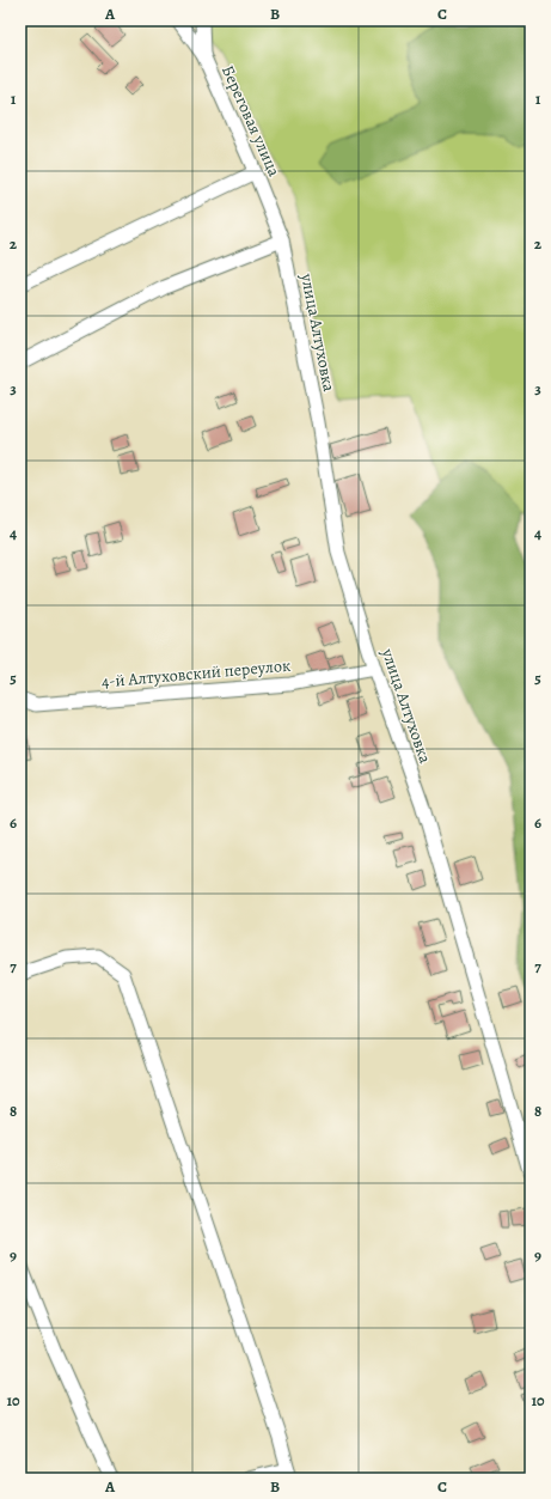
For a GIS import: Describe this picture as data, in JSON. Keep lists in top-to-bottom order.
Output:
{
  "streets": {
    "street": ["Береговая улица", "улица Алтуховка", "4-й Алтуховский переулок"]
  },
  "crossings": [
    ["Береговая улица", "улица Алтуховка"],
    ["улица Алтуховка", "4-й Алтуховский переулок"]
  ],
  "grid": {
    "columns": ["A", "B", "C"],
    "rows": [
      "1",
      "2",
      "3",
      "4",
      "5",
      "6",
      "7",
      "8",
      "9",
      "10"
    ]
  }
}
